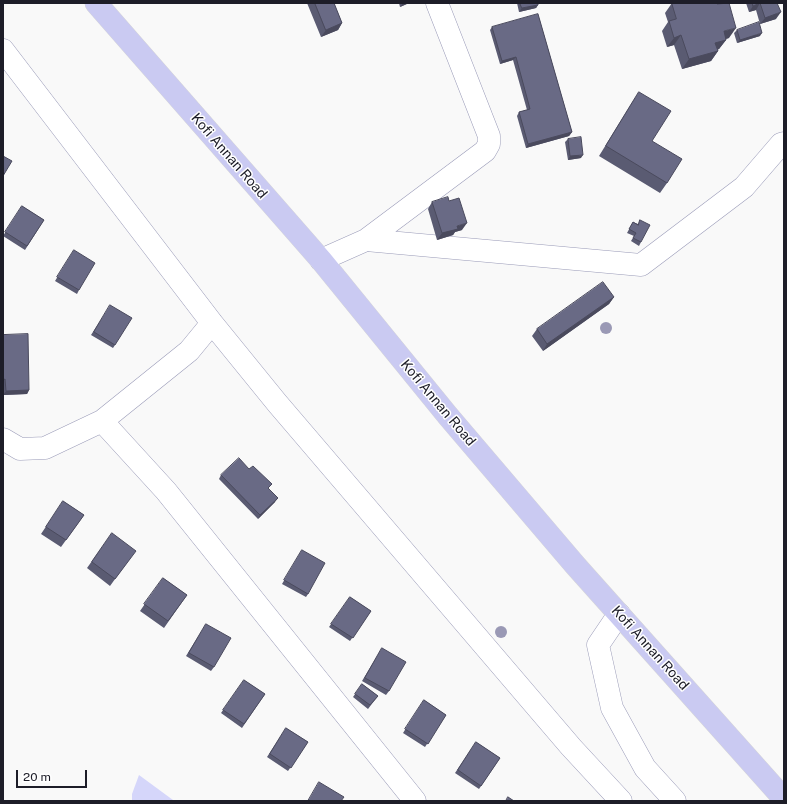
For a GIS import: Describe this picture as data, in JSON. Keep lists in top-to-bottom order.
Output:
{
  "streets": {
    "main road": ["Kofi Annan Road"]
  },
  "scale_bar": "20 m"
}
